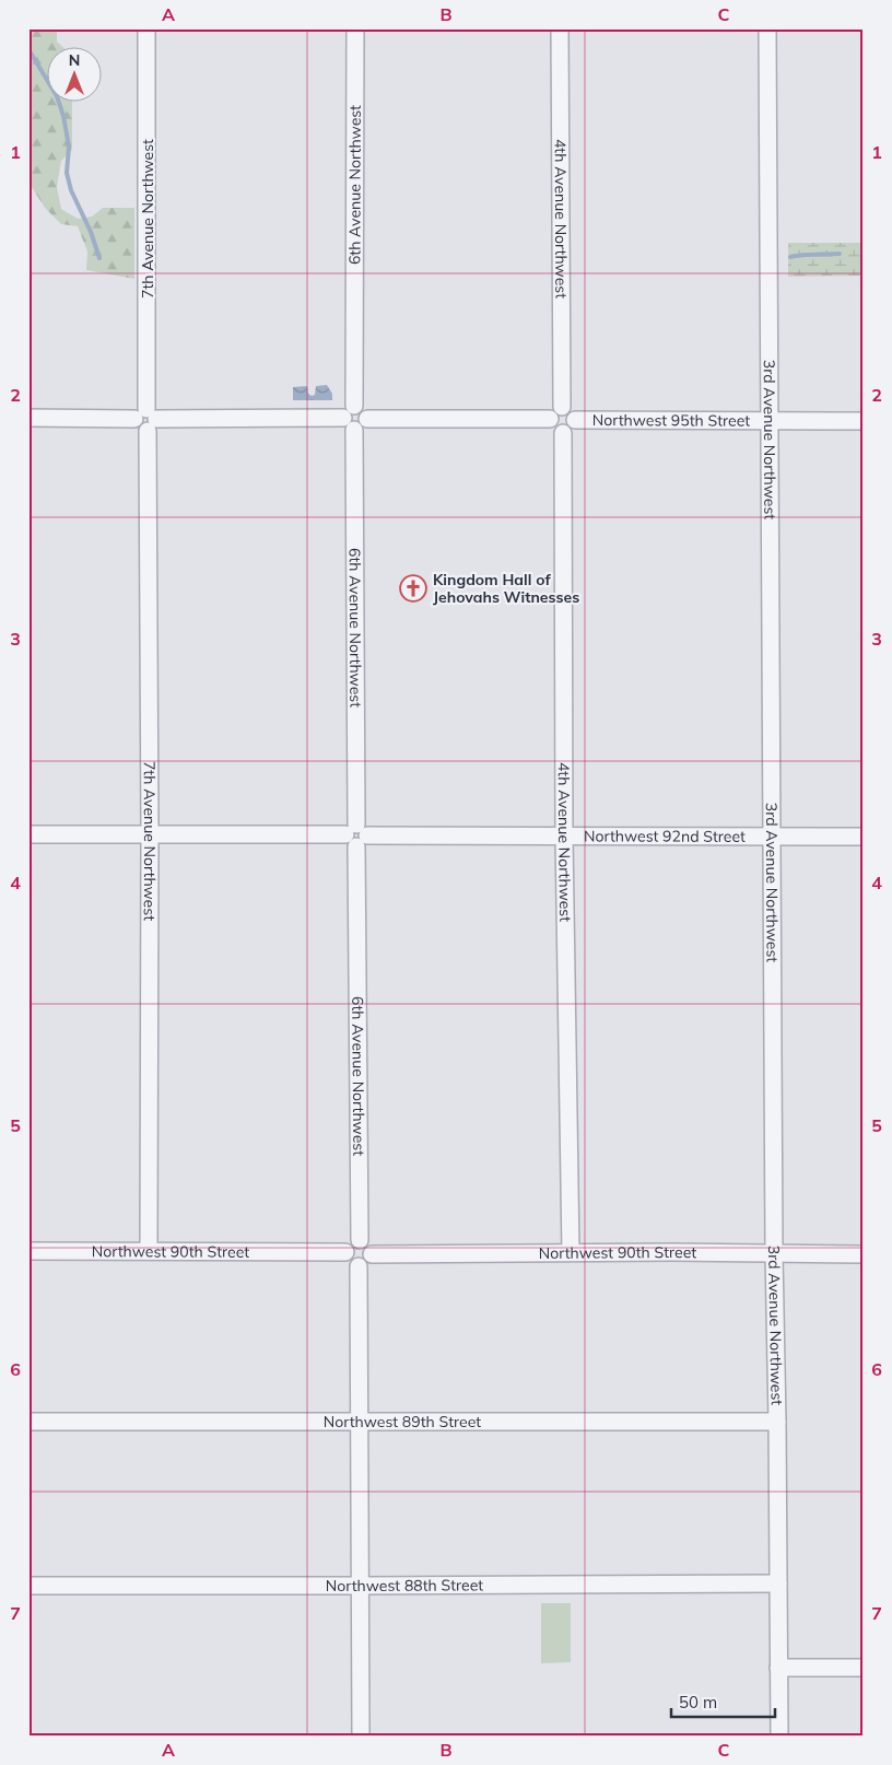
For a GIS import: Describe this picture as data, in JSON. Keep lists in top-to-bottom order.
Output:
{
  "streets": {
    "street": [
      "6th Avenue Northwest",
      "4th Avenue Northwest",
      "7th Avenue Northwest",
      "Northwest 95th Street",
      "3rd Avenue Northwest",
      "Northwest 92nd Street",
      "Northwest 90th Street",
      "Northwest 89th Street",
      "Northwest 88th Street"
    ]
  },
  "crossings": [
    ["6th Avenue Northwest", "Northwest 92nd Street"],
    ["6th Avenue Northwest", "Northwest 90th Street"],
    ["4th Avenue Northwest", "Northwest 95th Street"],
    ["4th Avenue Northwest", "Northwest 92nd Street"],
    ["4th Avenue Northwest", "Northwest 90th Street"],
    ["7th Avenue Northwest", "Northwest 92nd Street"],
    ["7th Avenue Northwest", "Northwest 90th Street"],
    ["Northwest 95th Street", "3rd Avenue Northwest"],
    ["3rd Avenue Northwest", "Northwest 92nd Street"],
    ["3rd Avenue Northwest", "Northwest 90th Street"],
    ["3rd Avenue Northwest", "Northwest 89th Street"],
    ["3rd Avenue Northwest", "Northwest 88th Street"]
  ],
  "places": {
    "church": ["Kingdom Hall of Jehovahs Witnesses"]
  },
  "scale_bar": "50 m",
  "north": "top",
  "grid": {
    "columns": ["A", "B", "C"],
    "rows": [
      "1",
      "2",
      "3",
      "4",
      "5",
      "6",
      "7"
    ]
  }
}
